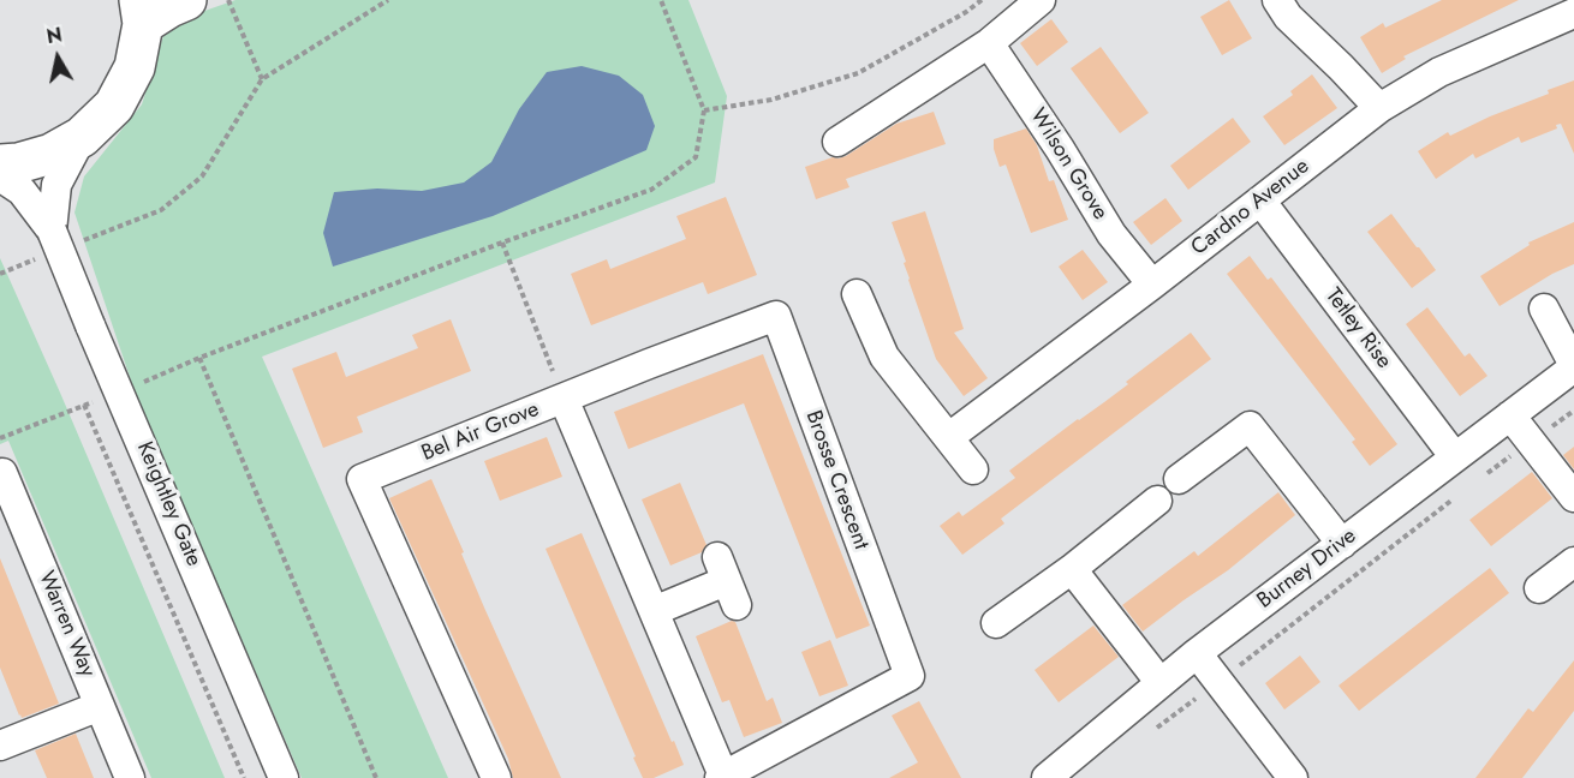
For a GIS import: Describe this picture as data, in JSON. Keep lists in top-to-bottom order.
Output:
{
  "streets": {
    "street": [
      "Wilson Grove",
      "Cardno Avenue",
      "Tetley Rise",
      "Bel Air Grove",
      "Brosse Crescent",
      "Keightley Gate",
      "Burney Drive",
      "Warren Way"
    ]
  },
  "crossings": [
    ["Wilson Grove", "Cardno Avenue"],
    ["Cardno Avenue", "Tetley Rise"],
    ["Tetley Rise", "Burney Drive"],
    ["Bel Air Grove", "Brosse Crescent"]
  ],
  "north": "top"
}
